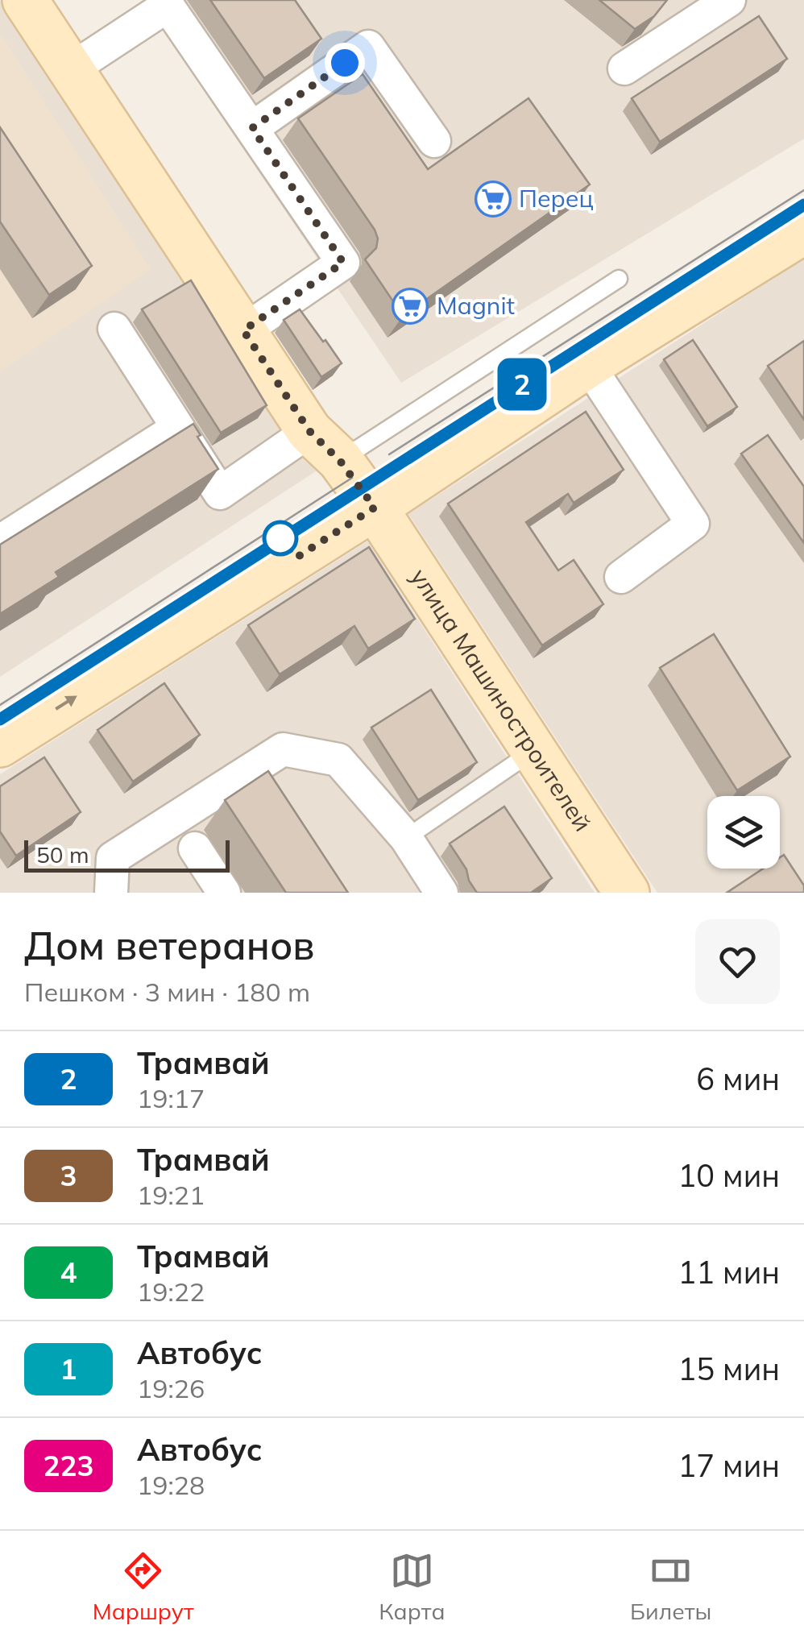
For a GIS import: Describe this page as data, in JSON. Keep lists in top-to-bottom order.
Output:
{
  "streets": {
    "street": ["улица Машиностроителей"]
  },
  "places": {
    "supermarket": ["Перец", "Magnit"]
  },
  "lines": ["tram line 2"],
  "scale_bar": "50 m",
  "page": {
    "on_map": "2",
    "scale": "50 m",
    "heading": ["Дом ветеранов", "Пешком · 3 мин · 180 m"],
    "list": [
      {
        "mark": "2",
        "name": "Трамвай",
        "note": "19:17",
        "value": "6 мин"
      },
      {
        "mark": "3",
        "name": "Трамвай",
        "note": "19:21",
        "value": "10 мин"
      },
      {
        "mark": "4",
        "name": "Трамвай",
        "note": "19:22",
        "value": "11 мин"
      },
      {
        "mark": "1",
        "name": "Автобус",
        "note": "19:26",
        "value": "15 мин"
      },
      {
        "mark": "223",
        "name": "Автобус",
        "note": "19:28",
        "value": "17 мин"
      }
    ],
    "tabs": ["Маршрут", "Карта", "Билеты"]
  }
}
